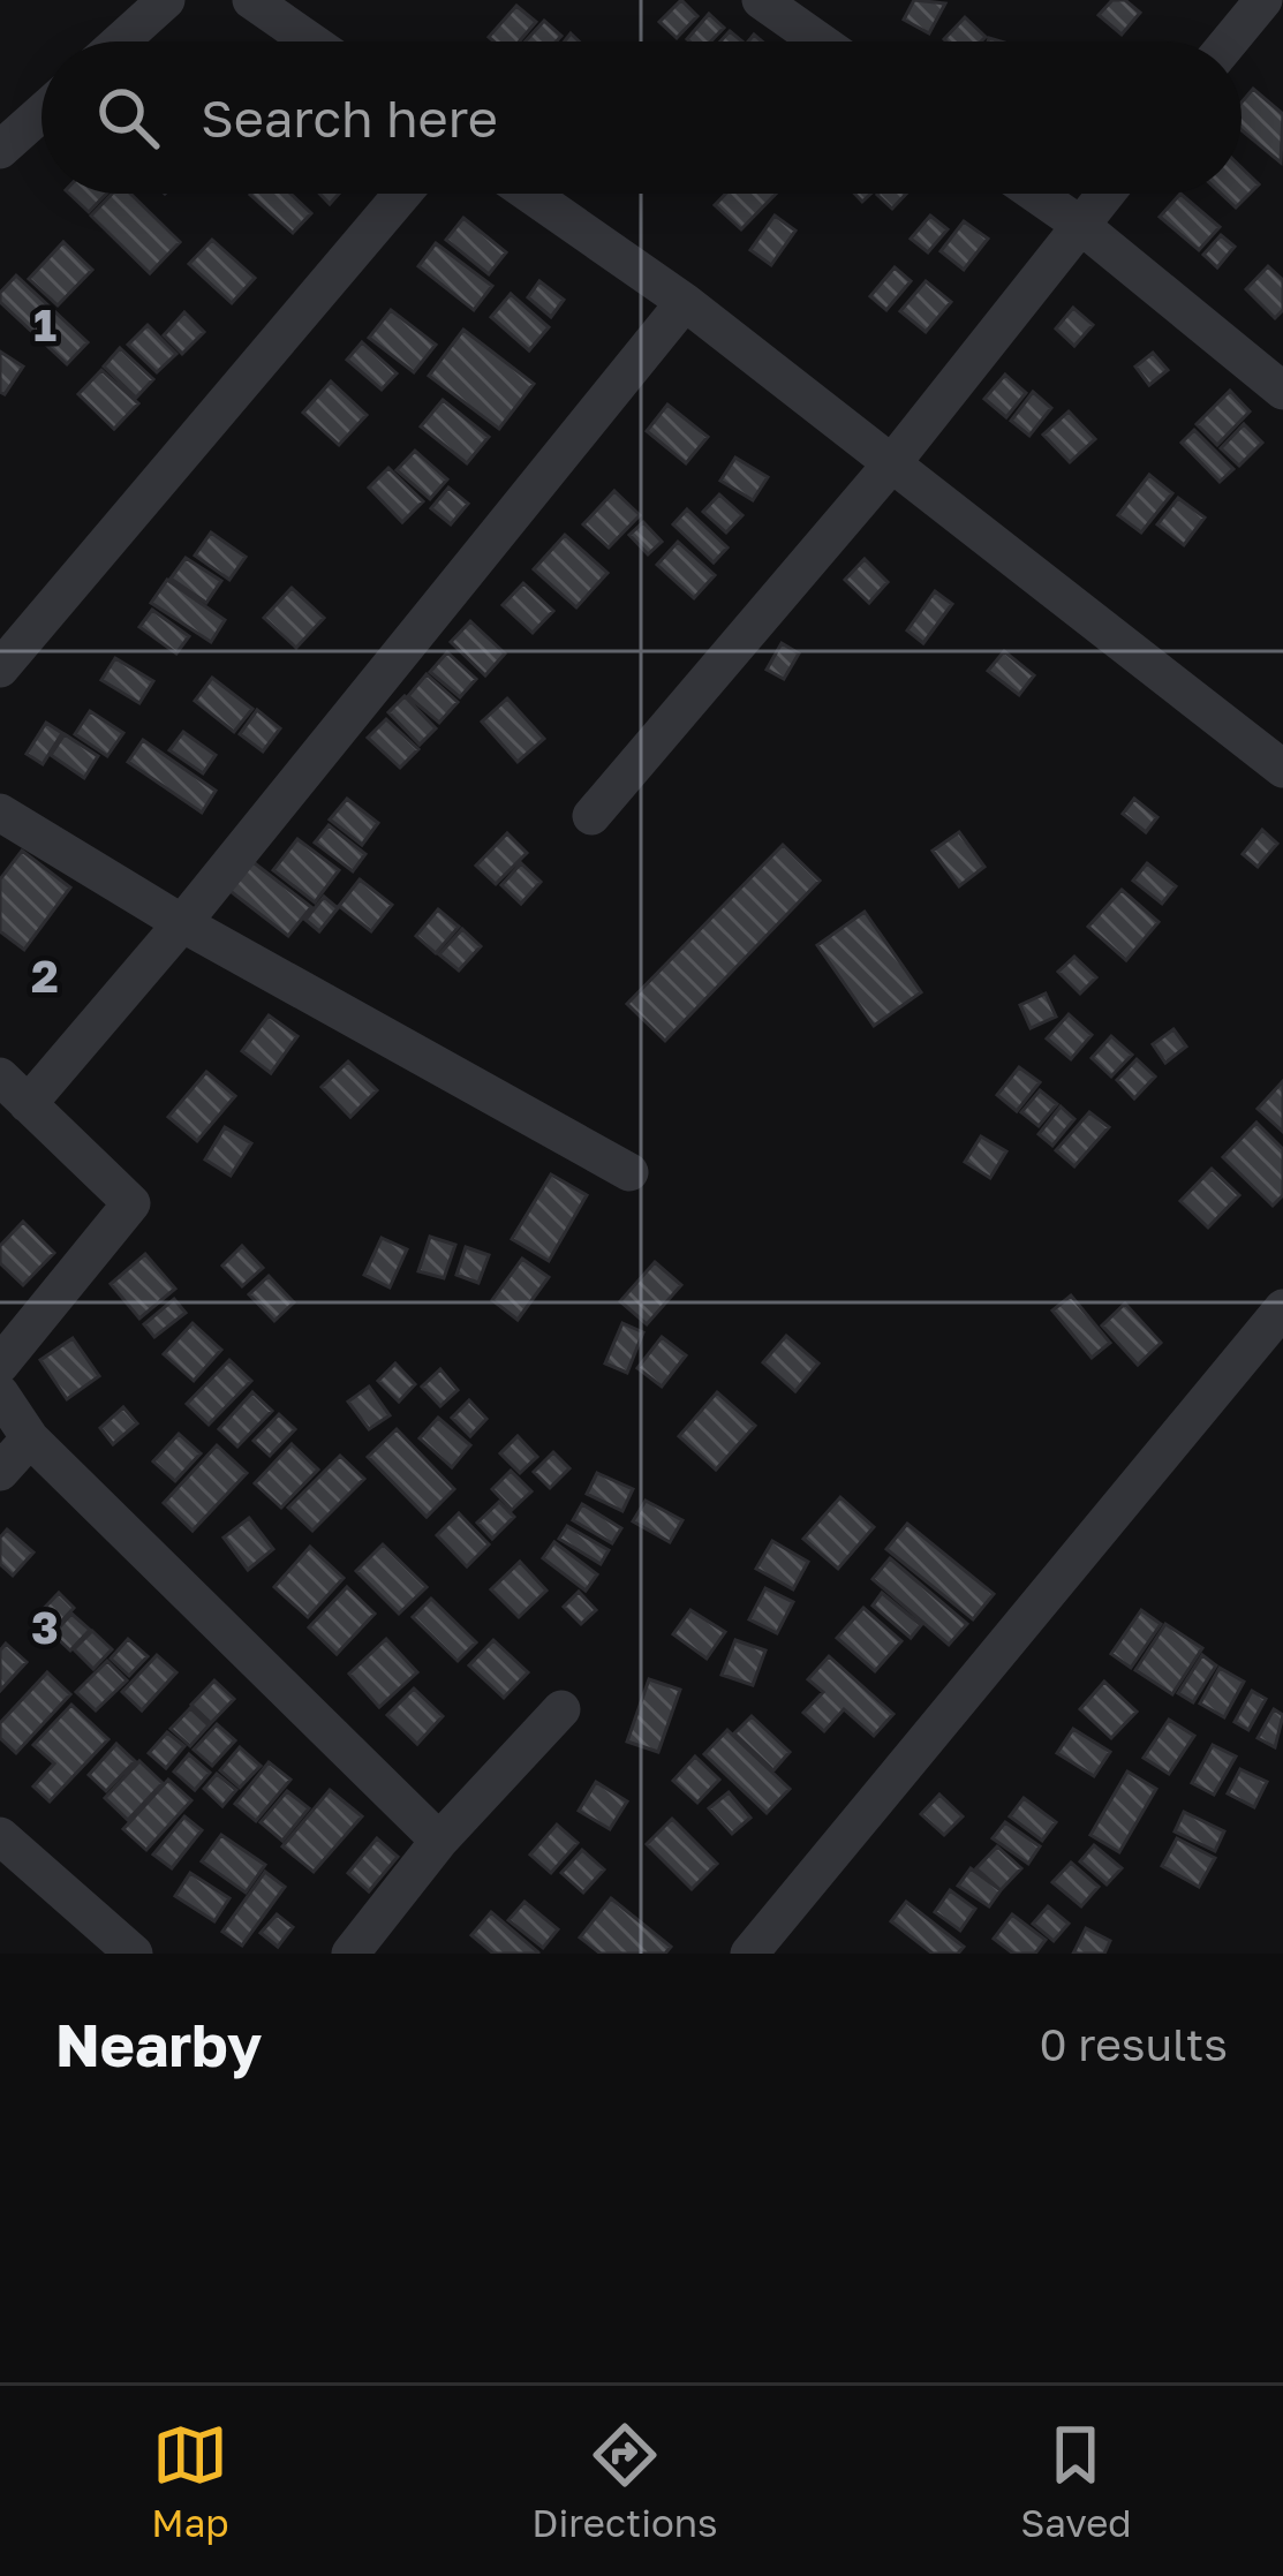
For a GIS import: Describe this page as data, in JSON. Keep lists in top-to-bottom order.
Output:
{
  "page": {
    "search": "Search here",
    "heading": ["Nearby", "0 results"],
    "nav": ["Map", "Directions", "Saved"]
  },
  "grid": {
    "rows": ["1", "2", "3"]
  }
}
